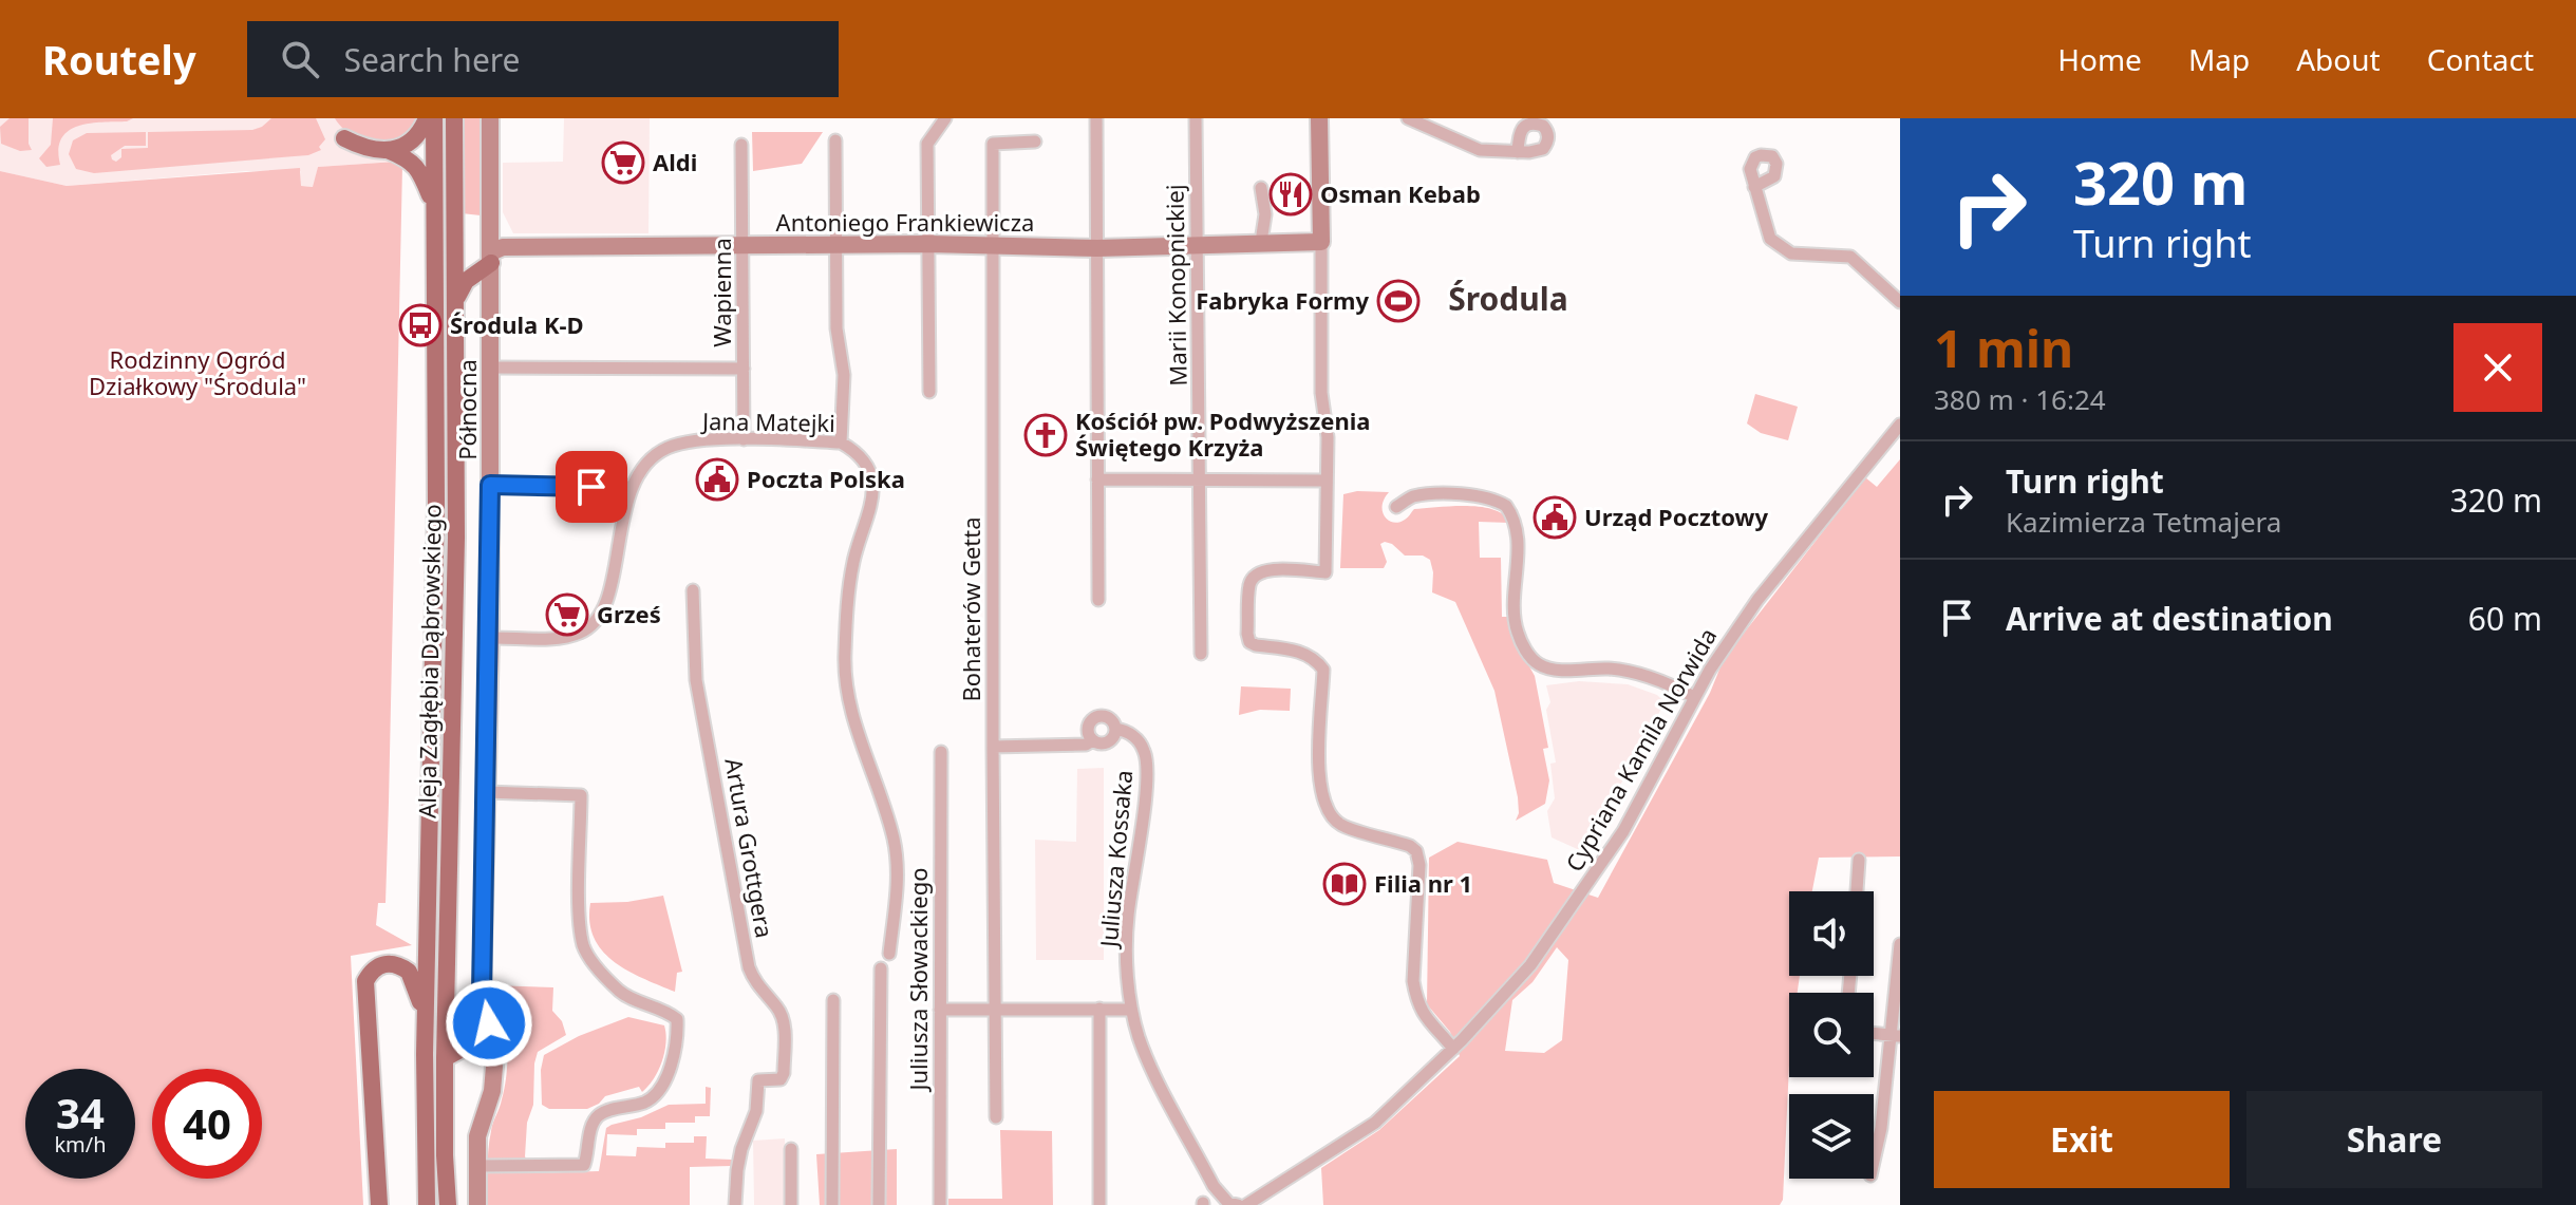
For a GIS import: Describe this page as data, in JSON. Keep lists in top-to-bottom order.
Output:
{
  "streets": {
    "main road": ["Aleja Zagłębia Dąbrowskiego"],
    "street": [
      "Antoniego Frankiewicza",
      "Marii Konopnickiej",
      "Wapienna",
      "Północna",
      "Jana Matejki",
      "Bohaterów Getta",
      "Cypriana Kamila Norwida",
      "Artura Grottgera",
      "Juliusza Kossaka",
      "Juliusza Słowackiego"
    ]
  },
  "crossings": [
    ["Antoniego Frankiewicza", "Marii Konopnickiej"],
    ["Antoniego Frankiewicza", "Wapienna"],
    ["Antoniego Frankiewicza", "Północna"],
    ["Antoniego Frankiewicza", "Bohaterów Getta"],
    ["Wapienna", "Jana Matejki"],
    ["Północna", "Jana Matejki"]
  ],
  "districts": ["Środula"],
  "parks": ["Rodzinny Ogród Działkowy \"Środula\""],
  "places": {
    "supermarket": ["Aldi", "Grześ"],
    "restaurant": ["Osman Kebab"],
    "sports": ["Fabryka Formy"],
    "bus stop": ["Środula K-D"],
    "church": ["Kościół pw. Podwyższenia Świętego Krzyża"],
    "public building": ["Poczta Polska", "Urząd Pocztowy"],
    "library": ["Filia nr 1"]
  },
  "page": {
    "header": "Routely",
    "search": "Search here",
    "nav": [
      "Home",
      "Map",
      "About",
      "Contact"
    ],
    "turn": ["320 m", "Turn right"],
    "heading": ["1 min", "380 m · 16:24"],
    "list": [
      {
        "name": "Turn right",
        "note": "Kazimierza Tetmajera",
        "value": "320 m"
      },
      {
        "name": "Arrive at destination",
        "value": "60 m"
      }
    ],
    "speed": "34 km/h",
    "limit": "40",
    "buttons": ["Exit", "Share"]
  }
}
